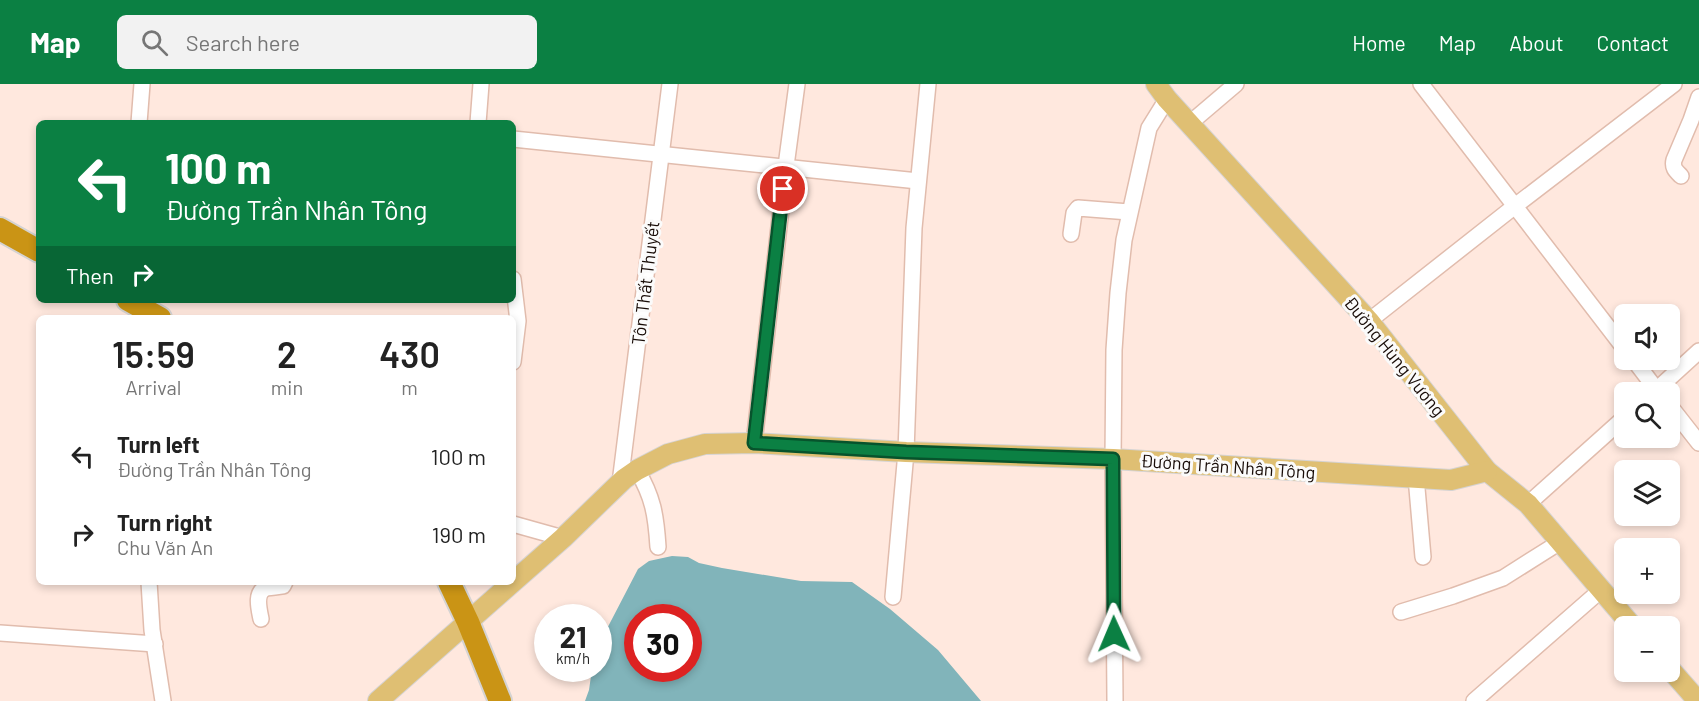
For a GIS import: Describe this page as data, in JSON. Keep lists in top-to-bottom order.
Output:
{
  "streets": {
    "main road": ["Đường Hùng Vương", "Đường Trần Nhân Tông"],
    "street": ["Tôn Thất Thuyết"]
  },
  "crossings": [
    ["Tôn Thất Thuyết", "Đường Trần Nhân Tông"],
    ["Đường Hùng Vương", "Đường Trần Nhân Tông"]
  ],
  "page": {
    "header": "Map",
    "search": "Search here",
    "nav": [
      "Home",
      "Map",
      "About",
      "Contact"
    ],
    "turn": ["100 m", "Đường Trần Nhân Tông"],
    "then": "Then",
    "map_buttons": ["+", "−"],
    "eta": [
      "15:59",
      "Arrival",
      "2",
      "min",
      "430",
      "m"
    ],
    "list": [
      {
        "name": "Turn left",
        "note": "Đường Trần Nhân Tông",
        "value": "100 m"
      },
      {
        "name": "Turn right",
        "note": "Chu Văn An",
        "value": "190 m"
      }
    ],
    "speed": "21 km/h",
    "limit": "30"
  }
}
